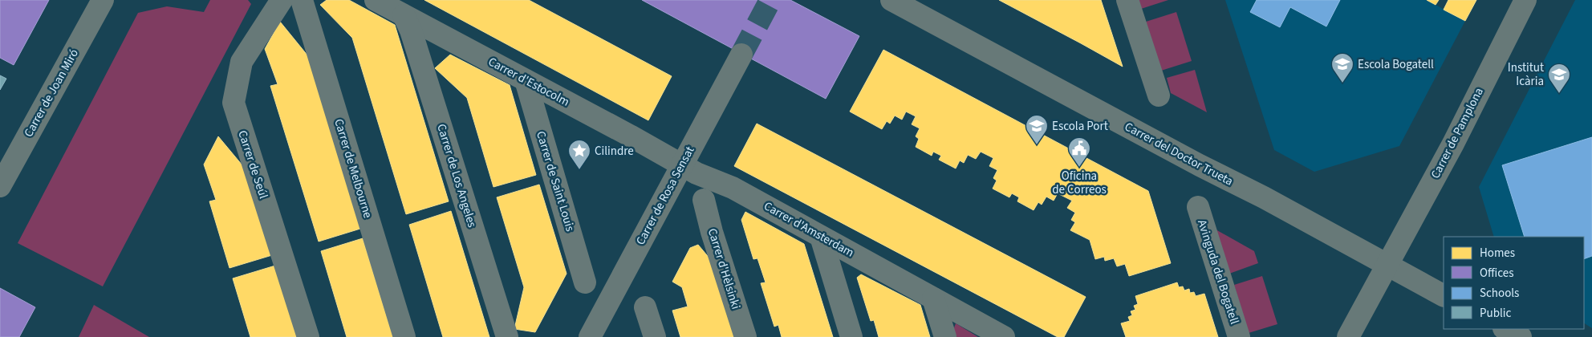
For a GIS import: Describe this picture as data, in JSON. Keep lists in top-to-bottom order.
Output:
{
  "streets": {
    "street": [
      "Carrer d'Estocolm",
      "Carrer de Joan Miró",
      "Carrer de Pamplona",
      "Carrer del Doctor Trueta",
      "Carrer de Seúl",
      "Carrer de Melbourne",
      "Carrer de Los Angeles",
      "Carrer de Saint Louis",
      "Carrer de Rosa Sensat",
      "Carrer d'Amsterdam",
      "Carrer d'Hèlsinki",
      "Avinguda del Bogatell"
    ]
  },
  "crossings": [
    ["Carrer d'Estocolm", "Carrer de Los Angeles"],
    ["Carrer d'Estocolm", "Carrer de Saint Louis"],
    ["Carrer d'Estocolm", "Carrer de Rosa Sensat"],
    ["Carrer d'Estocolm", "Carrer d'Amsterdam"],
    ["Carrer de Pamplona", "Carrer del Doctor Trueta"],
    ["Carrer de Rosa Sensat", "Carrer d'Amsterdam"]
  ],
  "places": {
    "school or university": ["Escola Bogatell", "Institut Icària", "Escola Port"],
    "public building": ["Oficina de Correos"],
    "place": ["Cilindre"]
  },
  "legend": [
    "Homes",
    "Offices",
    "Schools",
    "Public"
  ]
}
